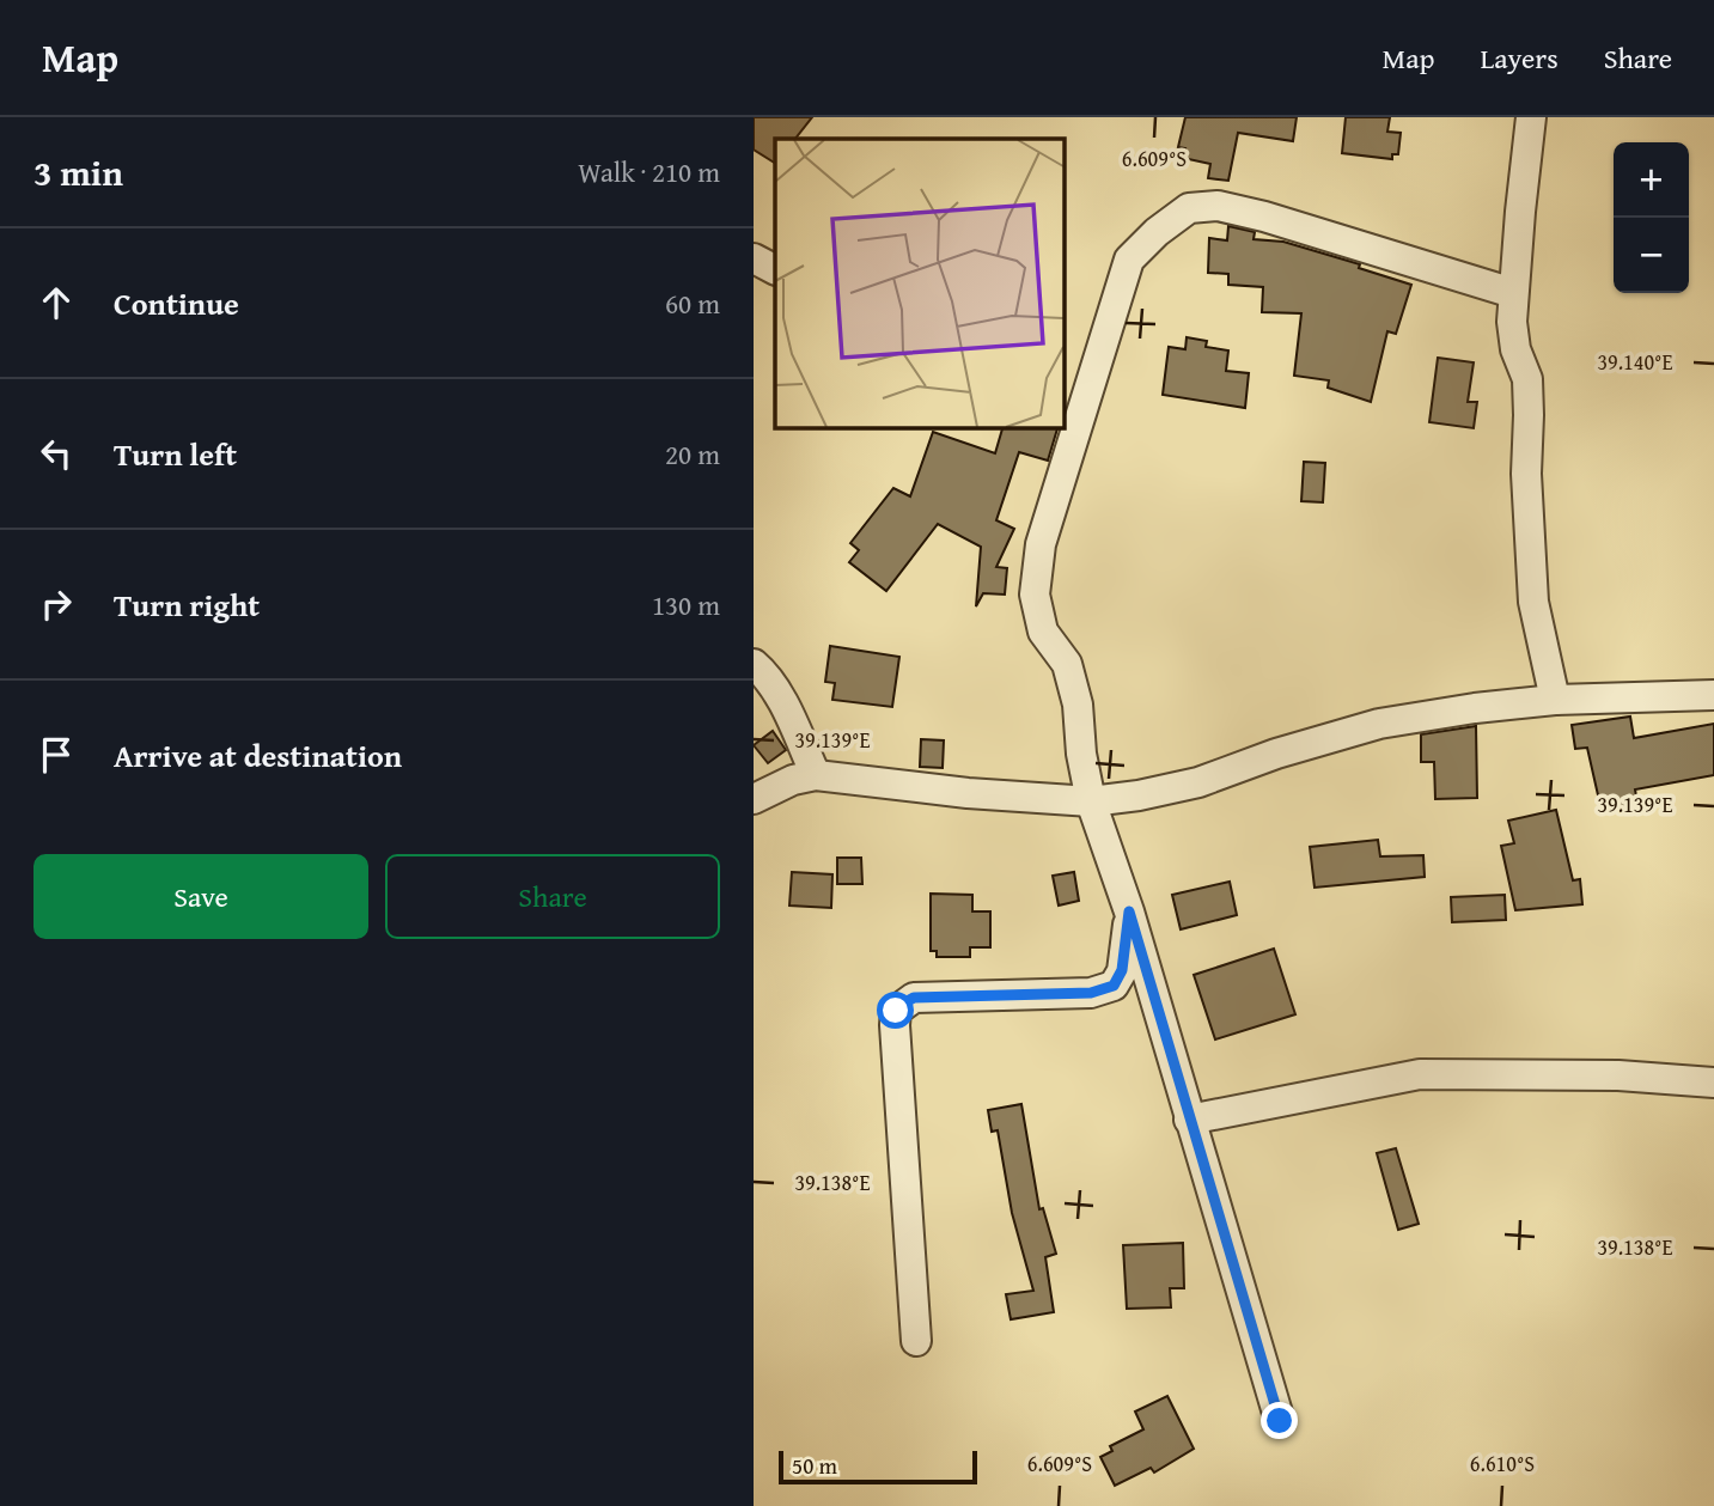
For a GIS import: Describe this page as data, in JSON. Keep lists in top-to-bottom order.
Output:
{
  "scale_bar": "50 m",
  "page": {
    "header": "Map",
    "nav": ["Map", "Layers", "Share"],
    "heading": ["3 min", "Walk · 210 m"],
    "map_buttons": ["+", "−"],
    "list": [
      ["Continue", "60 m"],
      ["Turn left", "20 m"],
      ["Turn right", "130 m"],
      "Arrive at destination"
    ],
    "buttons": ["Save", "Share"],
    "scale": "50 m"
  },
  "coordinates": [
    "6.609°S",
    "39.140°E",
    "39.139°E",
    "39.138°E",
    "6.610°S"
  ]
}
